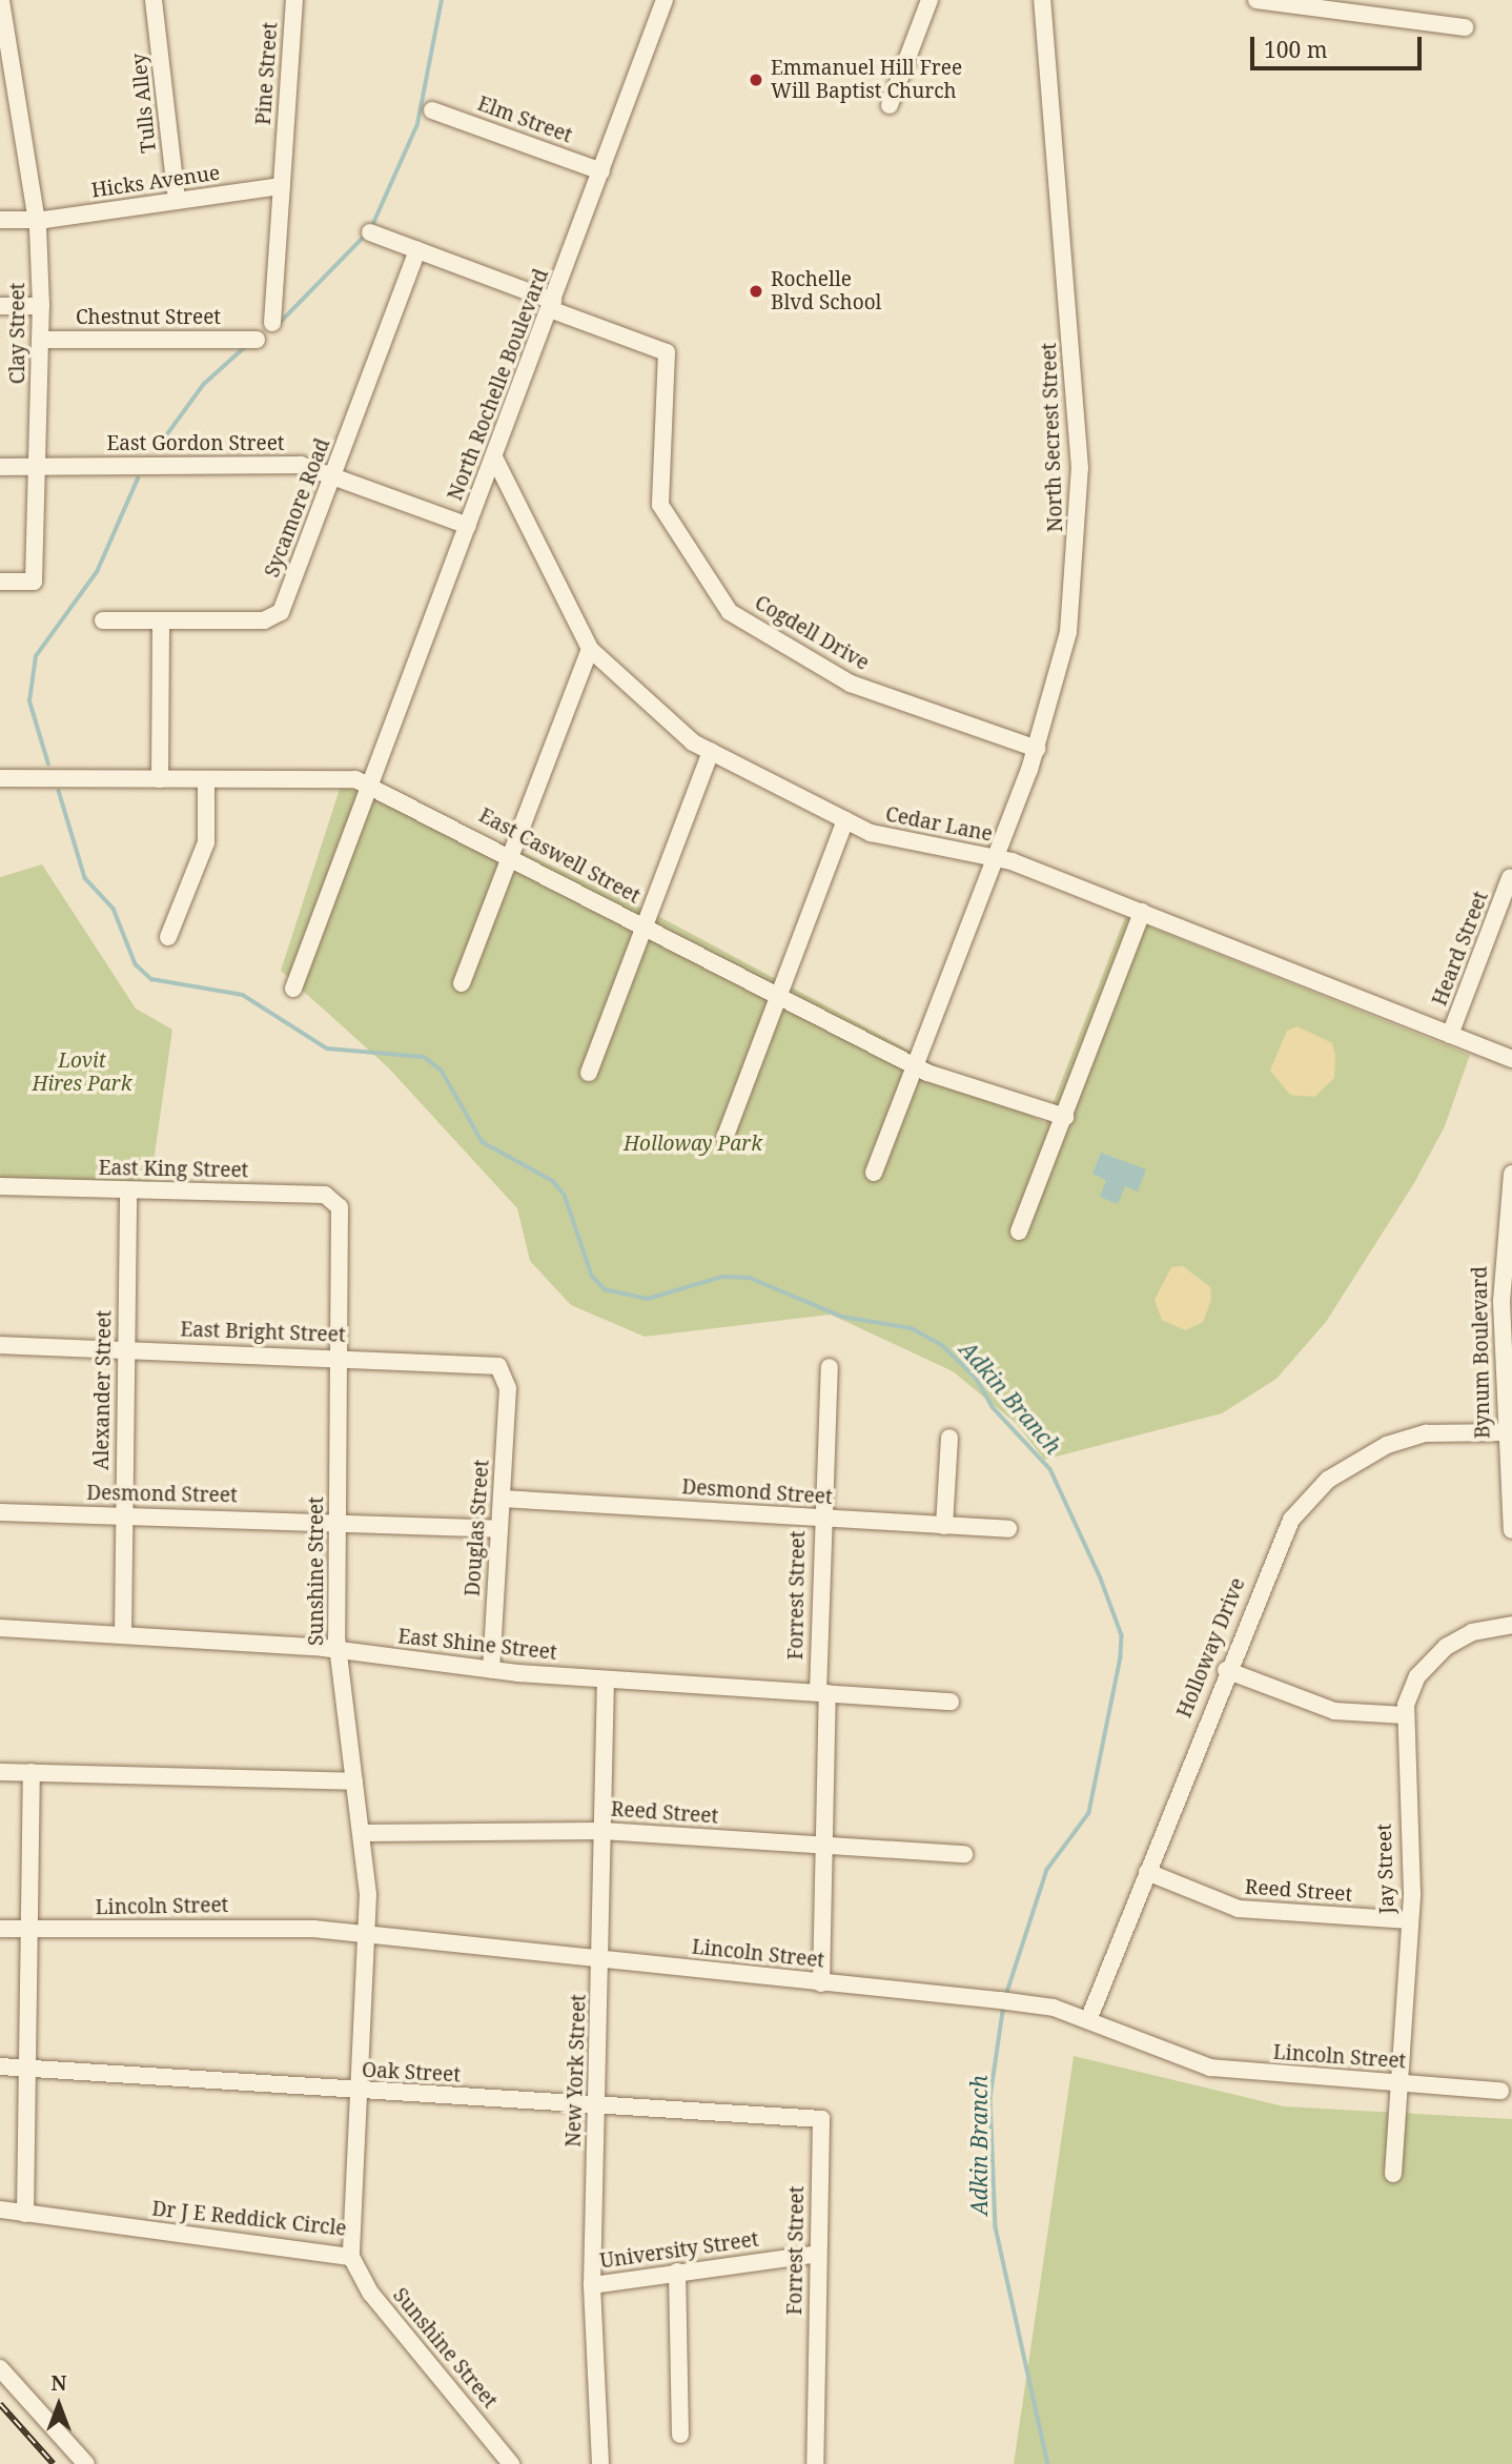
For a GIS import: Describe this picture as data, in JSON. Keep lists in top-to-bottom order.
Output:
{
  "streets": {
    "street": [
      "Pine Street",
      "Tulls Alley",
      "Elm Street",
      "Hicks Avenue",
      "Chestnut Street",
      "Clay Street",
      "North Rochelle Boulevard",
      "North Secrest Street",
      "East Gordon Street",
      "Sycamore Road",
      "Cogdell Drive",
      "Cedar Lane",
      "East Caswell Street",
      "Heard Street",
      "East King Street",
      "East Bright Street",
      "Bynum Boulevard",
      "Alexander Street",
      "Desmond Street",
      "Douglas Street",
      "Sunshine Street",
      "Forrest Street",
      "East Shine Street",
      "Holloway Drive",
      "Reed Street",
      "Jay Street",
      "Lincoln Street",
      "New York Street",
      "Oak Street",
      "Dr J E Reddick Circle",
      "University Street"
    ]
  },
  "crossings": [
    ["Pine Street", "Hicks Avenue"],
    ["Tulls Alley", "Hicks Avenue"],
    ["Elm Street", "North Rochelle Boulevard"],
    ["Hicks Avenue", "Clay Street"],
    ["Chestnut Street", "Clay Street"],
    ["Clay Street", "East Gordon Street"],
    ["North Rochelle Boulevard", "East Gordon Street"],
    ["North Rochelle Boulevard", "Cogdell Drive"],
    ["North Rochelle Boulevard", "Cedar Lane"],
    ["North Rochelle Boulevard", "East Caswell Street"],
    ["North Secrest Street", "Cogdell Drive"],
    ["North Secrest Street", "Cedar Lane"],
    ["North Secrest Street", "East Caswell Street"],
    ["East Gordon Street", "Sycamore Road"],
    ["Cedar Lane", "Heard Street"],
    ["East King Street", "Alexander Street"],
    ["East King Street", "Sunshine Street"],
    ["East Bright Street", "Alexander Street"],
    ["East Bright Street", "Douglas Street"],
    ["East Bright Street", "Sunshine Street"],
    ["Bynum Boulevard", "Holloway Drive"],
    ["Alexander Street", "Desmond Street"],
    ["Alexander Street", "East Shine Street"],
    ["Desmond Street", "Douglas Street"],
    ["Desmond Street", "Sunshine Street"],
    ["Desmond Street", "Forrest Street"],
    ["Douglas Street", "East Shine Street"],
    ["Sunshine Street", "East Shine Street"],
    ["Sunshine Street", "Reed Street"],
    ["Sunshine Street", "Lincoln Street"],
    ["Sunshine Street", "Dr J E Reddick Circle"],
    ["Forrest Street", "East Shine Street"],
    ["Forrest Street", "Reed Street"],
    ["Forrest Street", "Lincoln Street"],
    ["Forrest Street", "Oak Street"],
    ["Forrest Street", "University Street"],
    ["East Shine Street", "New York Street"],
    ["Holloway Drive", "Reed Street"],
    ["Holloway Drive", "Lincoln Street"],
    ["Reed Street", "Jay Street"],
    ["Reed Street", "New York Street"],
    ["Jay Street", "Lincoln Street"],
    ["Lincoln Street", "New York Street"],
    ["Lincoln Street", "Dr J E Reddick Circle"],
    ["New York Street", "Oak Street"],
    ["New York Street", "University Street"],
    ["Oak Street", "Dr J E Reddick Circle"]
  ],
  "water": ["Adkin Branch"],
  "parks": ["Lovit Hires Park", "Holloway Park"],
  "places": ["Emmanuel Hill Free Will Baptist Church", "Rochelle Blvd School"],
  "scale_bar": "100 m",
  "north": "top"
}
